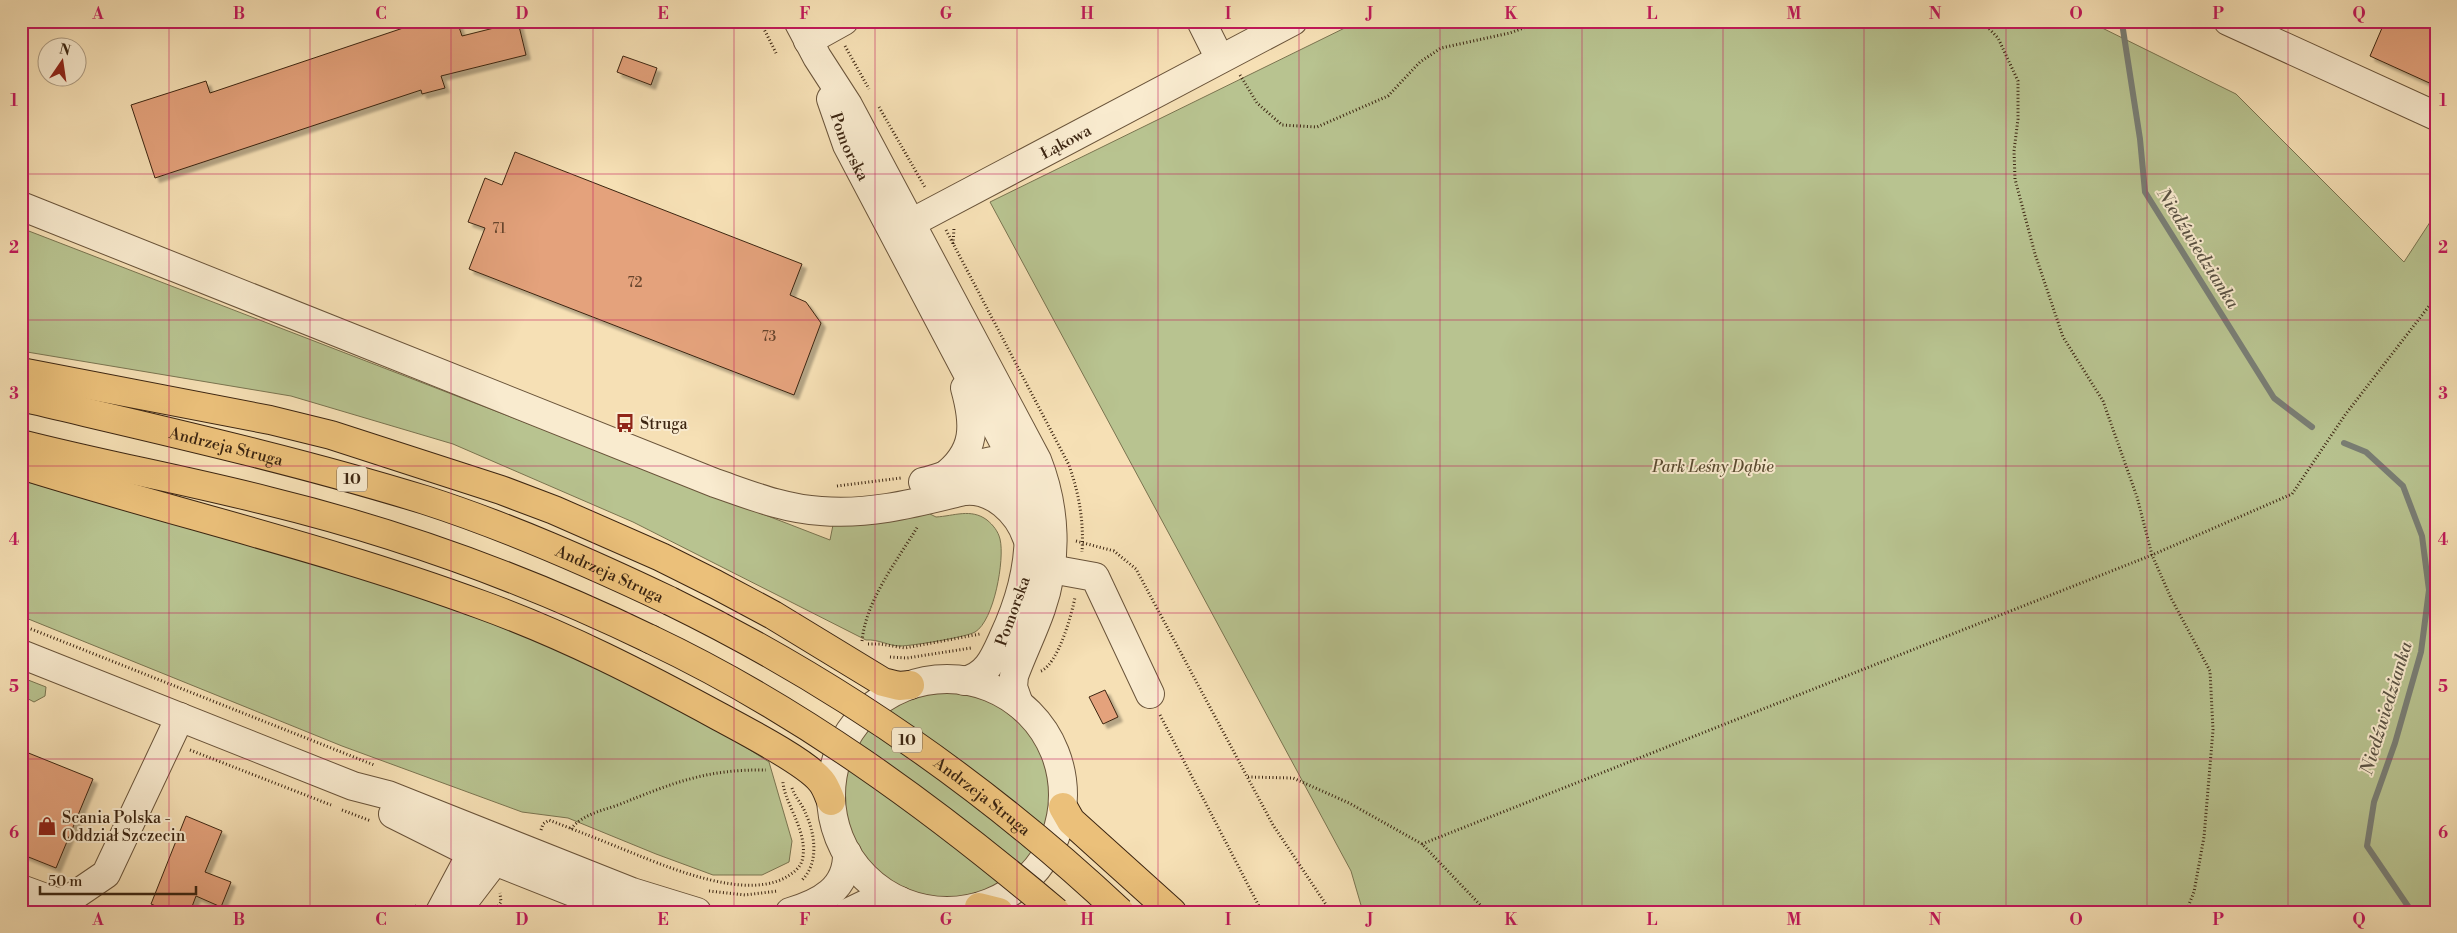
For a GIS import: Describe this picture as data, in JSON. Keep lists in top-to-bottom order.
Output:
{
  "streets": {
    "main road": ["Andrzeja Struga", "10"],
    "street": ["Łąkowa", "Pomorska"]
  },
  "crossings": [
    ["Łąkowa", "Pomorska"]
  ],
  "water": ["Niedźwiedzianka"],
  "parks": ["Park Leśny Dąbie"],
  "places": {
    "bus stop": ["Struga"],
    "shop": ["Scania Polska - Oddział Szczecin"]
  },
  "house_numbers": ["71", "72", "73"],
  "scale_bar": "50 m",
  "north": "top",
  "grid": {
    "columns": [
      "A",
      "B",
      "C",
      "D",
      "E",
      "F",
      "G",
      "H",
      "I",
      "J",
      "K",
      "L",
      "M",
      "N",
      "O",
      "P",
      "Q"
    ],
    "rows": [
      "1",
      "2",
      "3",
      "4",
      "5",
      "6"
    ]
  }
}
